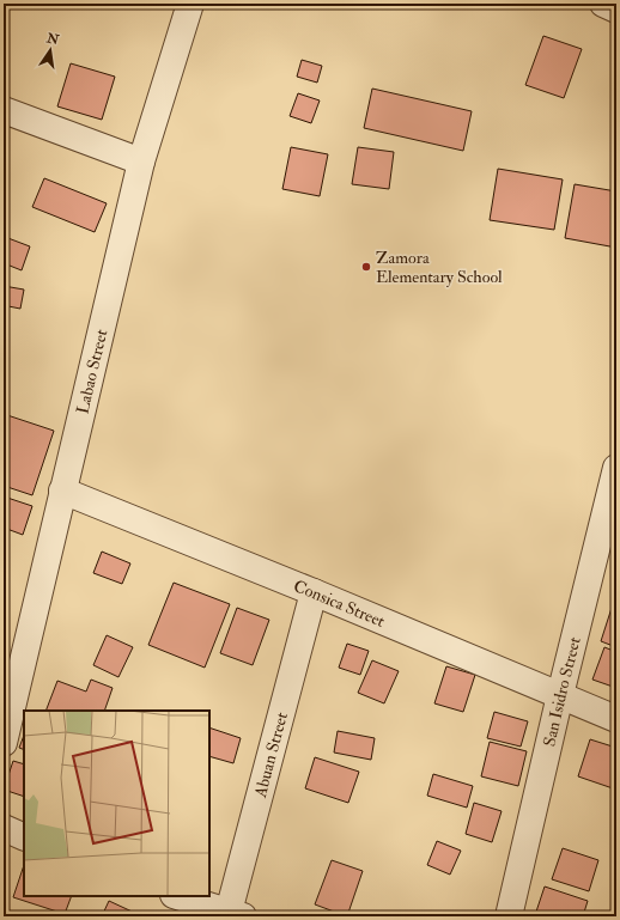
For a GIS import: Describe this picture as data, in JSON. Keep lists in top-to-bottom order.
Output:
{
  "streets": {
    "street": [
      "Labao Street",
      "Consica Street",
      "San Isidro Street",
      "Abuan Street"
    ]
  },
  "crossings": [
    ["Labao Street", "Consica Street"],
    ["Consica Street", "San Isidro Street"],
    ["Consica Street", "Abuan Street"]
  ],
  "places": ["Zamora Elementary School"],
  "north": "top"
}
